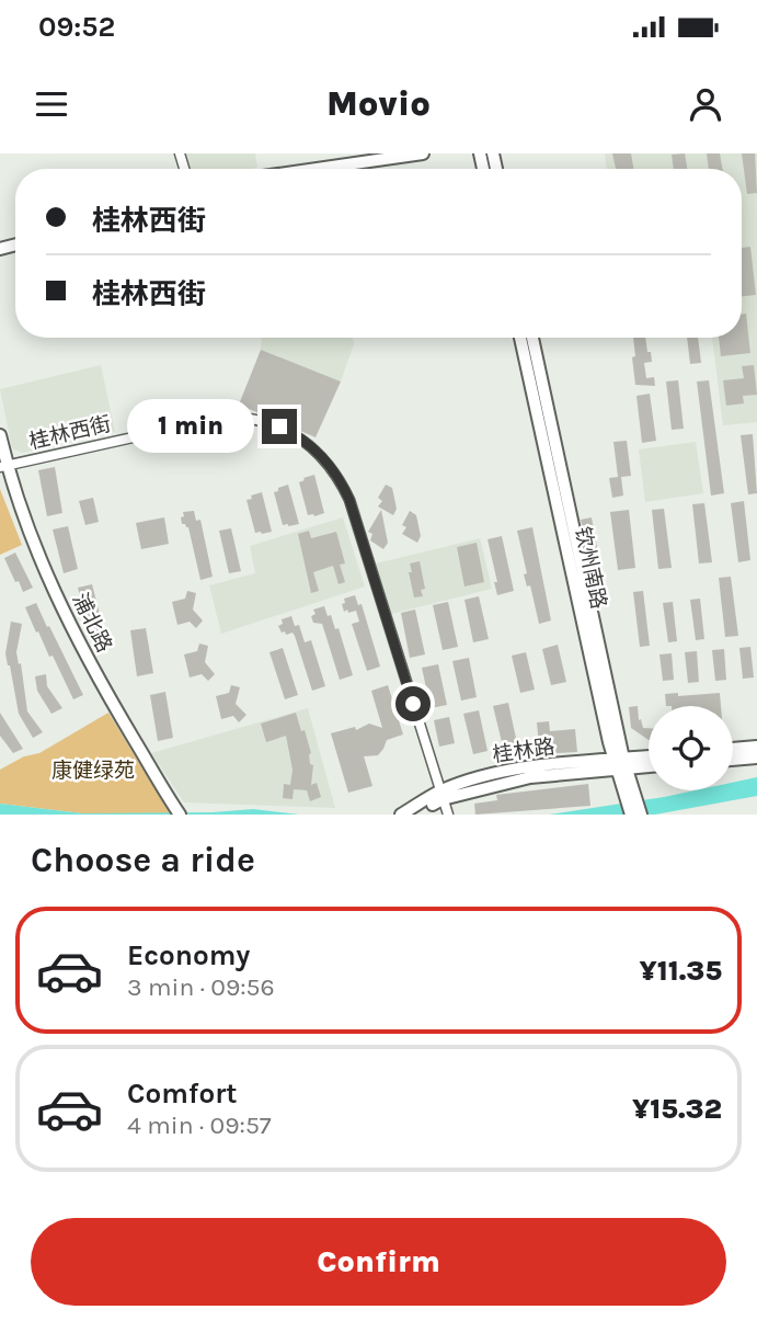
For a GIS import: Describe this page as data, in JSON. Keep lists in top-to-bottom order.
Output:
{
  "streets": {
    "street": [
      "桂林西街",
      "钦州南路",
      "浦北路",
      "桂林路"
    ]
  },
  "crossings": [
    ["桂林西街", "浦北路"],
    ["桂林西街", "桂林路"],
    ["钦州南路", "桂林路"]
  ],
  "parks": ["康健绿苑"],
  "page": {
    "status": "09:52",
    "header": "Movio",
    "banner": ["桂林西街", "桂林西街"],
    "bubble": "1 min",
    "heading": "Choose a ride",
    "list": [
      {
        "name": "Economy",
        "note": "3 min · 09:56",
        "value": "¥11.35"
      },
      {
        "name": "Comfort",
        "note": "4 min · 09:57",
        "value": "¥15.32"
      }
    ],
    "buttons": "Confirm"
  }
}
